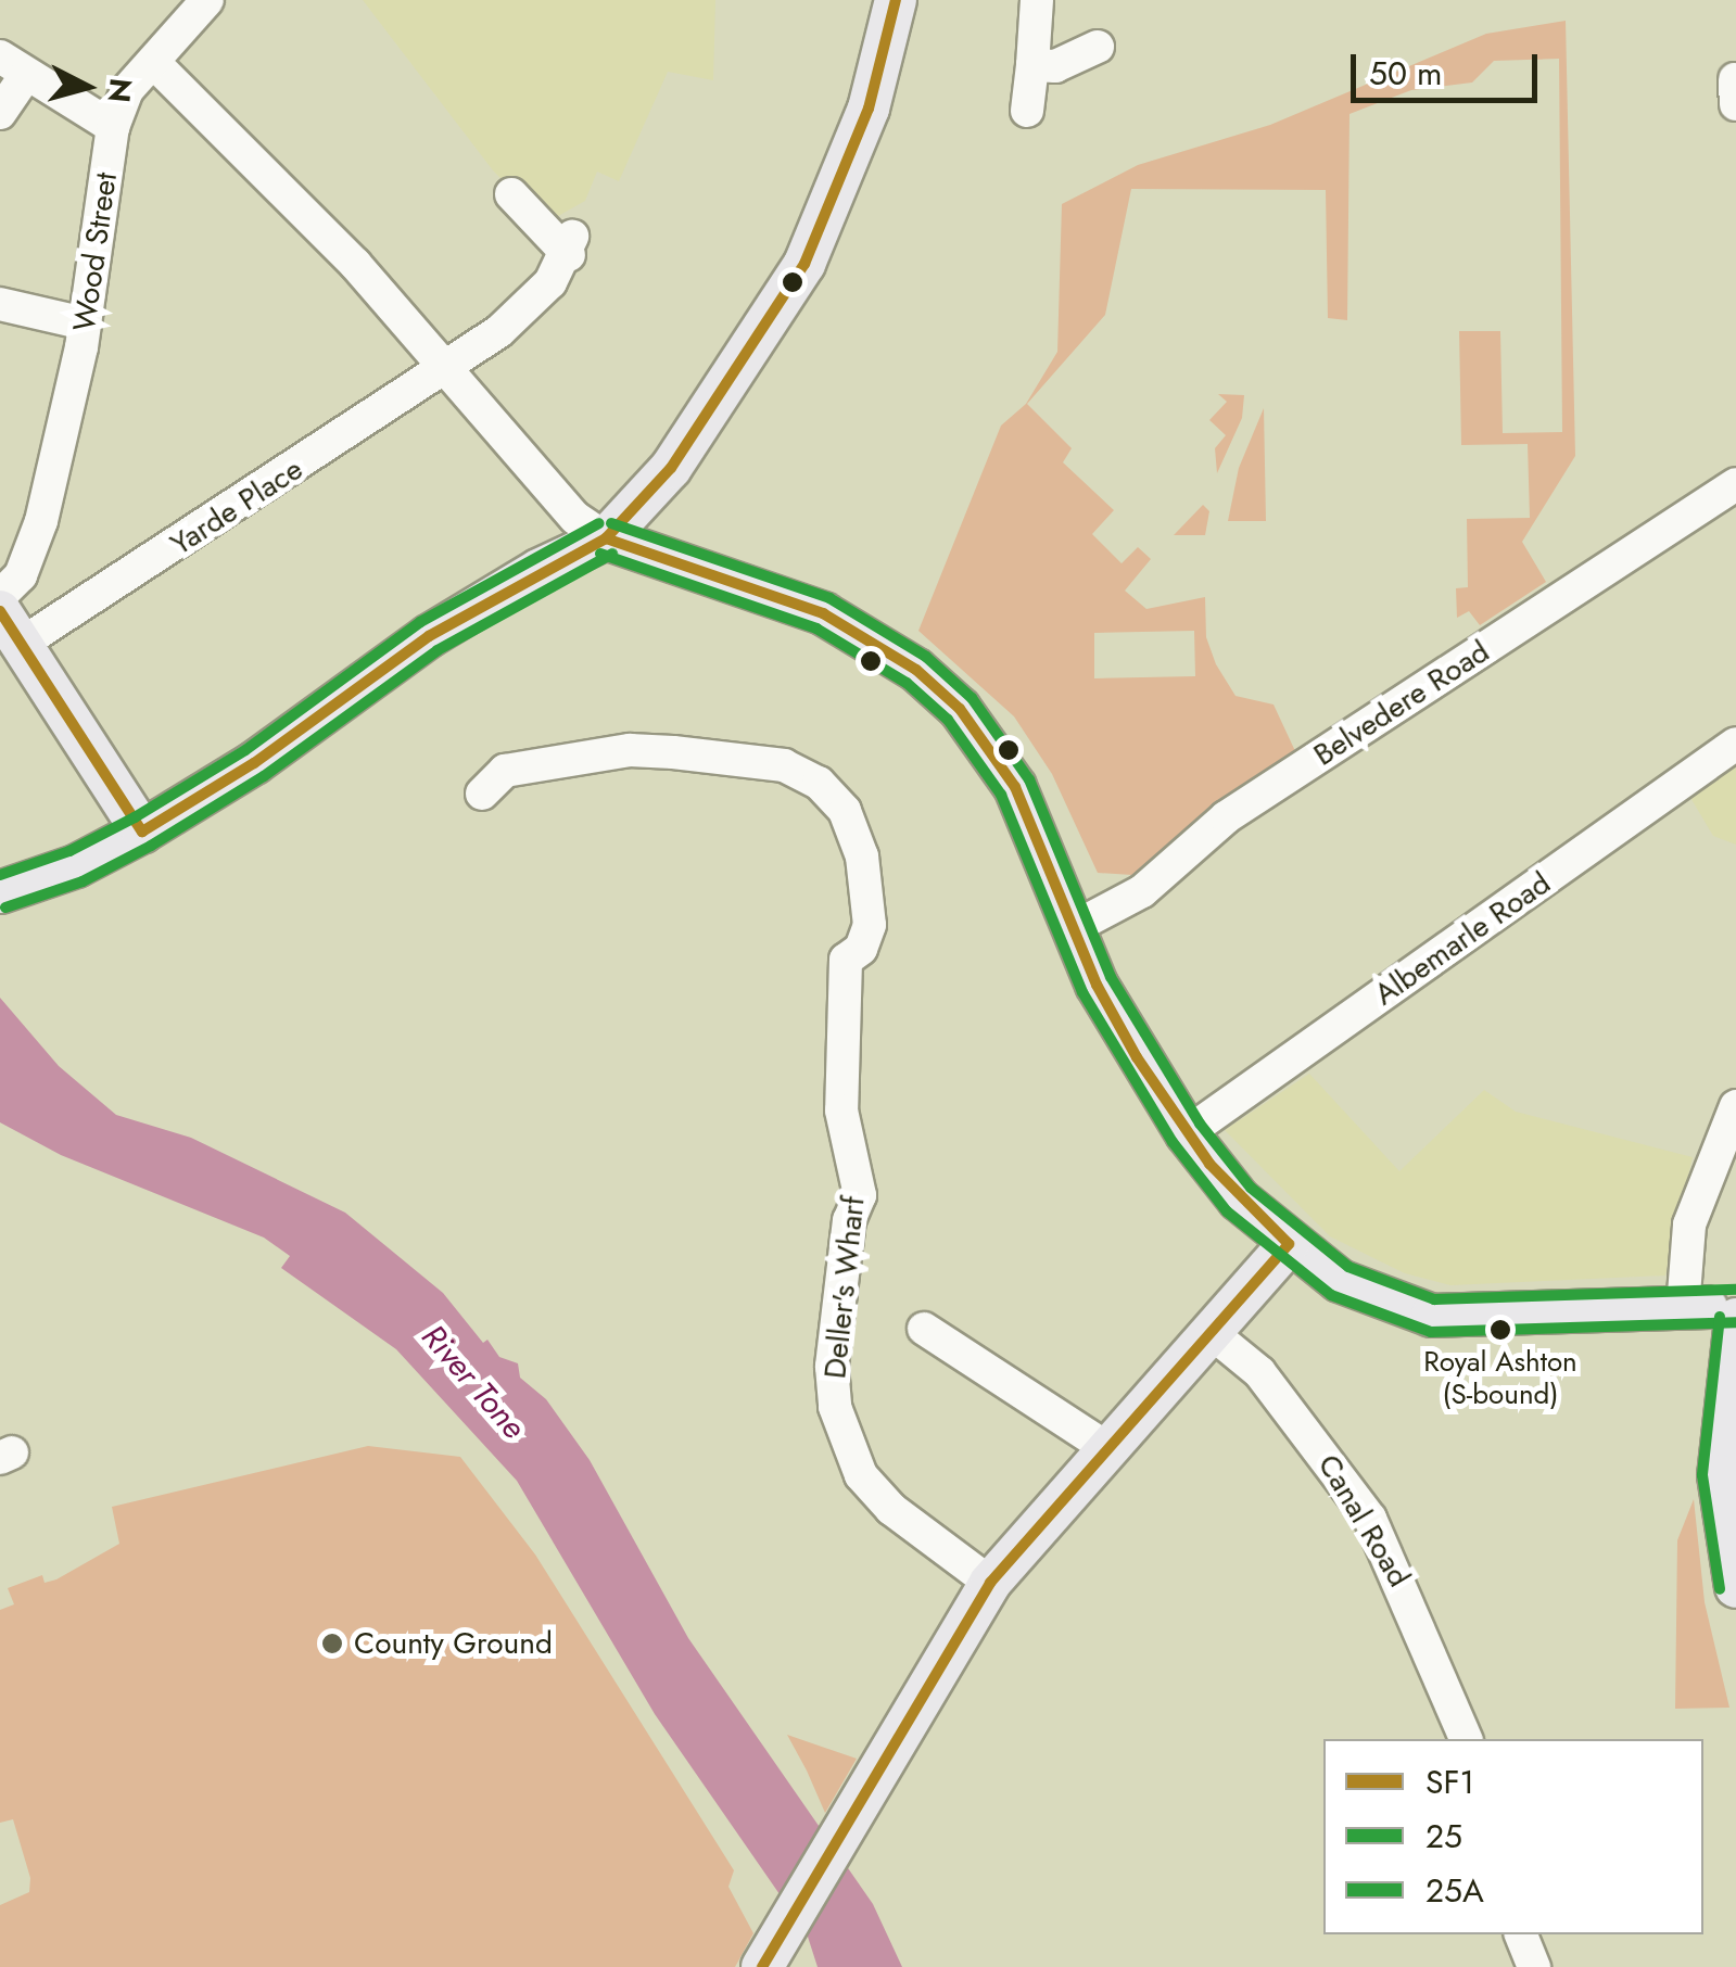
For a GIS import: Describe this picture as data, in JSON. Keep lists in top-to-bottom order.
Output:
{
  "streets": {
    "street": [
      "Wood Street",
      "Yarde Place",
      "Belvedere Road",
      "Albemarle Road",
      "Deller's Wharf",
      "Canal Road"
    ]
  },
  "water": ["River Tone"],
  "places": ["Royal Ashton (S-bound)", "County Ground"],
  "lines": ["transit line SF1", "transit line 25A", "transit line 25"],
  "legend": ["SF1", "25", "25A"],
  "scale_bar": "50 m",
  "north": "right"
}
